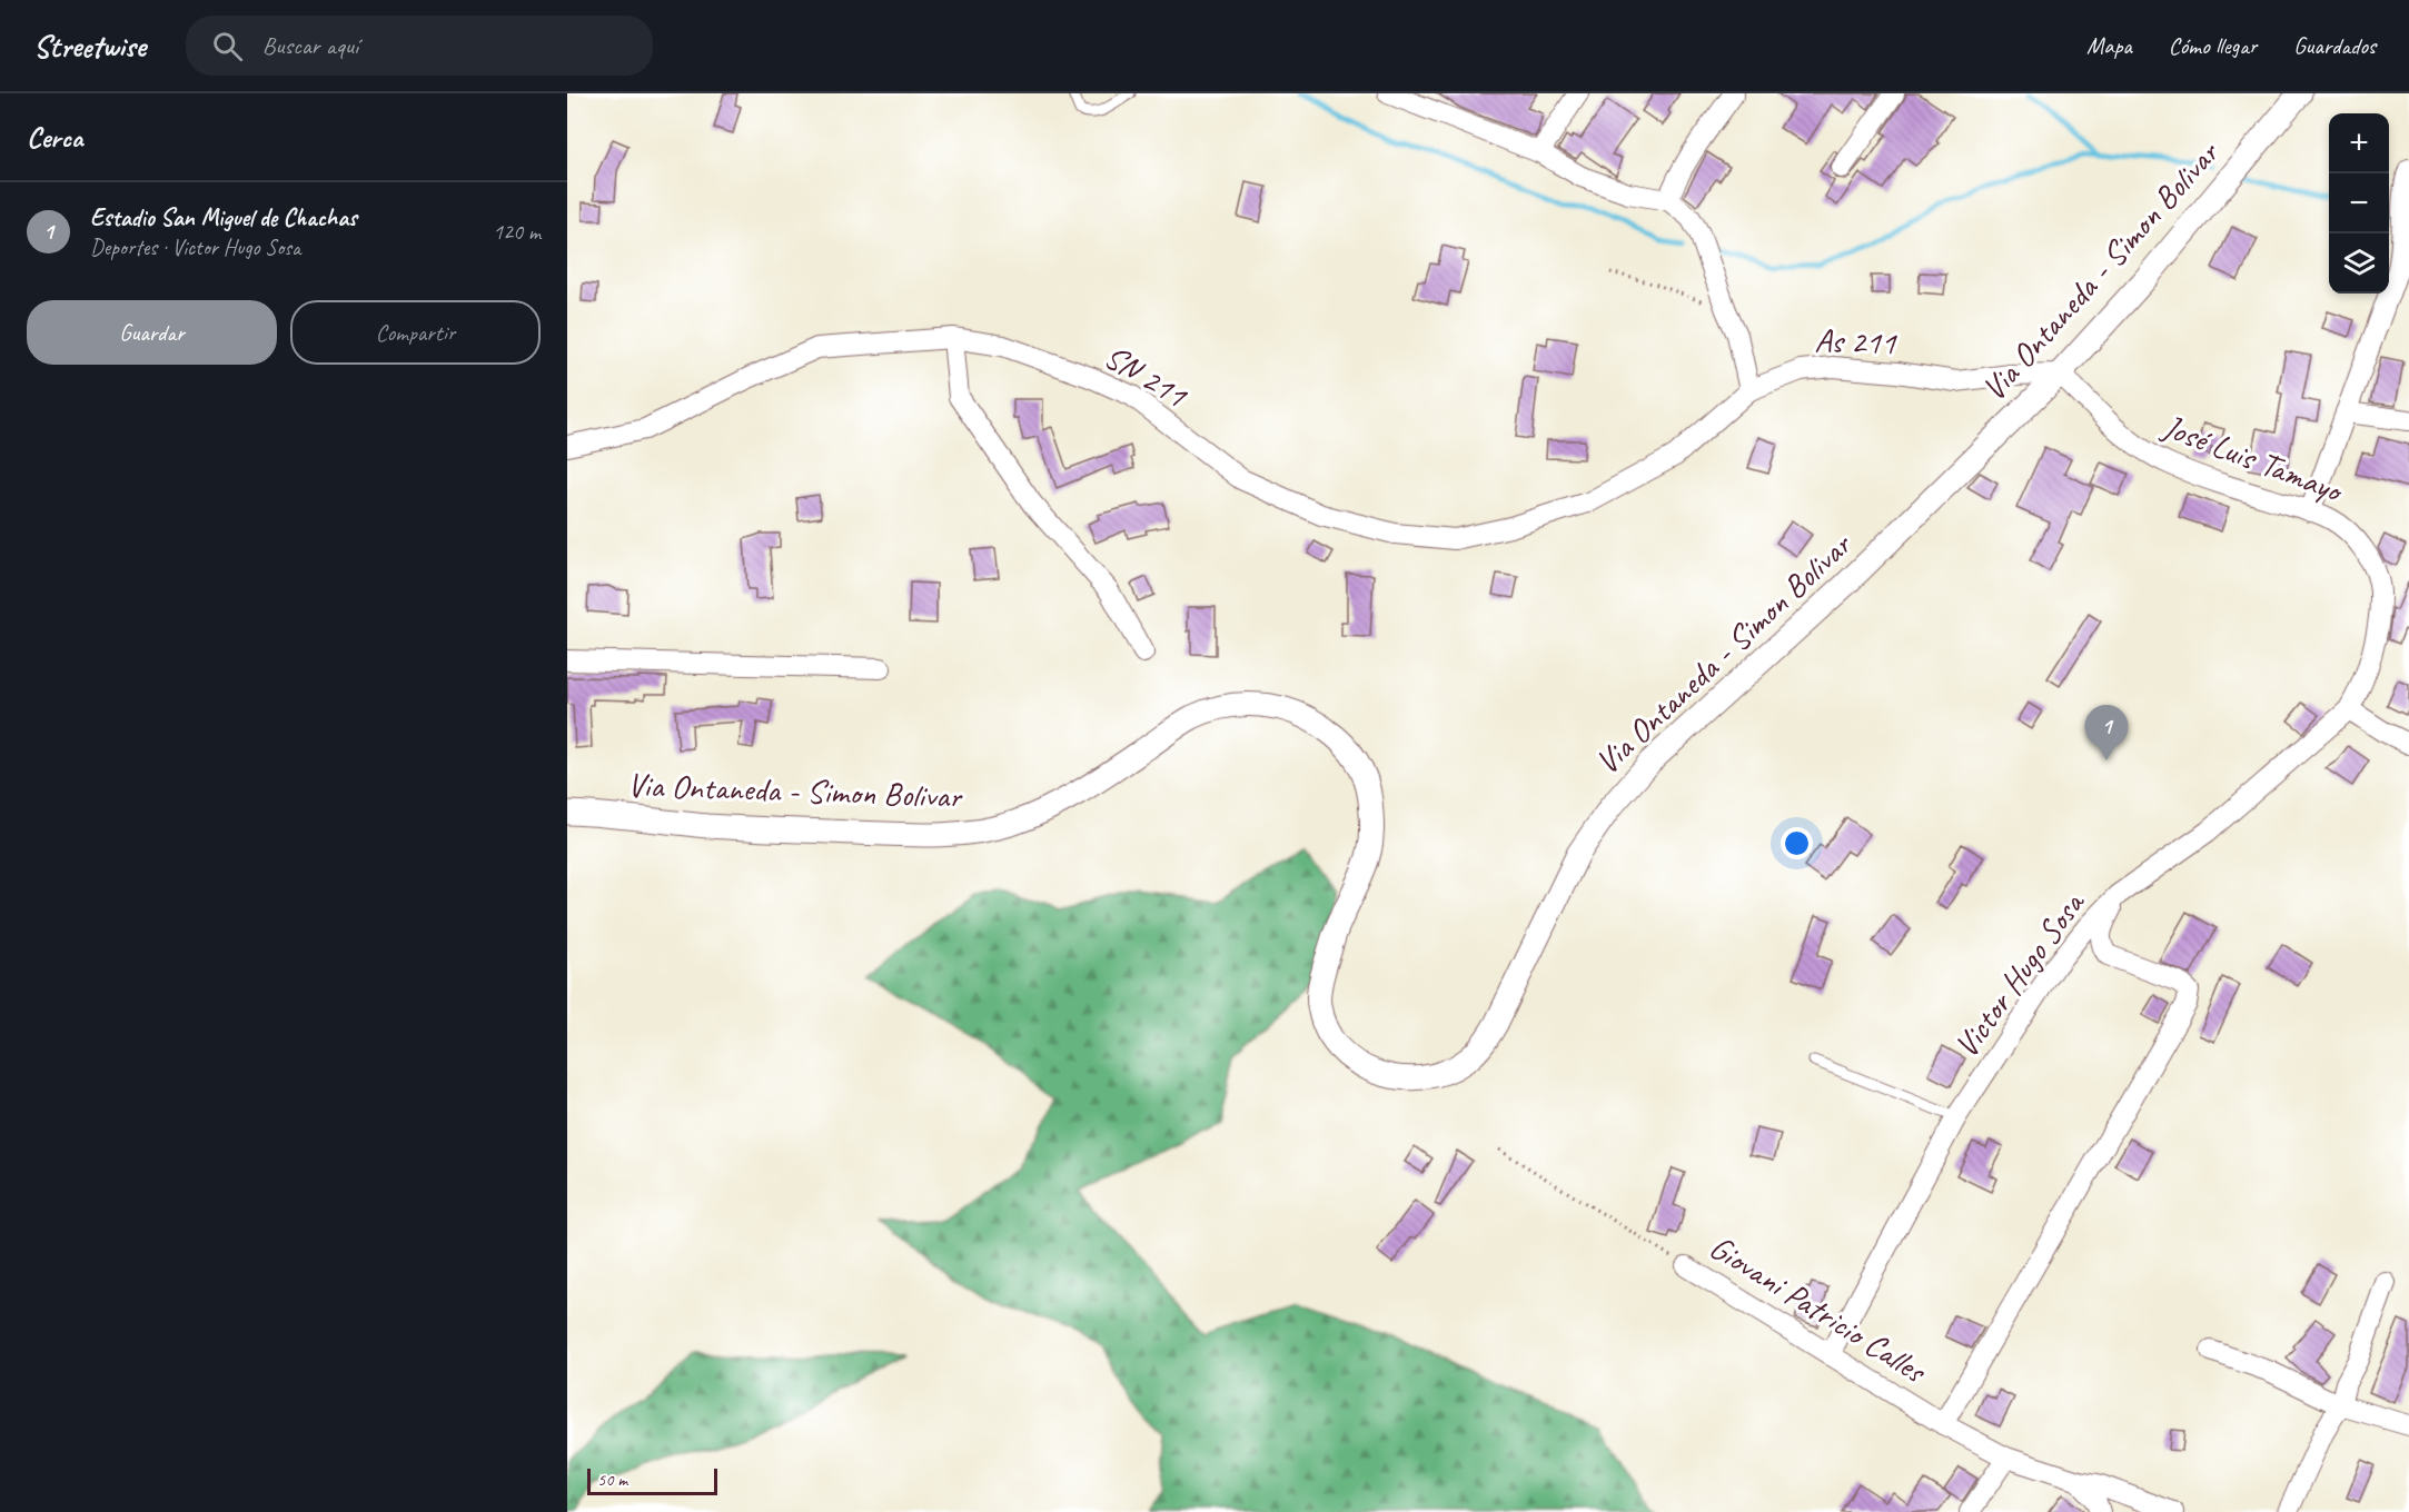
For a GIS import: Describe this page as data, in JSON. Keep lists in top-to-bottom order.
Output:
{
  "streets": {
    "street": [
      "Via Ontaneda - Simon Bolivar",
      "As 211",
      "SN 211",
      "José Luis Tamayo",
      "Victor Hugo Sosa",
      "Giovani Patricio Calles"
    ]
  },
  "crossings": [
    ["Via Ontaneda - Simon Bolivar", "As 211"],
    ["Via Ontaneda - Simon Bolivar", "José Luis Tamayo"],
    ["As 211", "SN 211"],
    ["As 211", "José Luis Tamayo"],
    ["José Luis Tamayo", "Victor Hugo Sosa"],
    ["Victor Hugo Sosa", "Giovani Patricio Calles"]
  ],
  "scale_bar": "50 m",
  "page": {
    "header": "Streetwise",
    "search": "Buscar aquí",
    "nav": ["Mapa", "Cómo llegar", "Guardados"],
    "heading": "Cerca",
    "map_buttons": ["+", "−"],
    "list": [
      {
        "mark": "1",
        "name": "Estadio San Miguel de Chachas",
        "note": "Deportes · Victor Hugo Sosa",
        "value": "120 m"
      }
    ],
    "buttons": ["Guardar", "Compartir"],
    "pins": "1",
    "scale": "50 m"
  }
}
